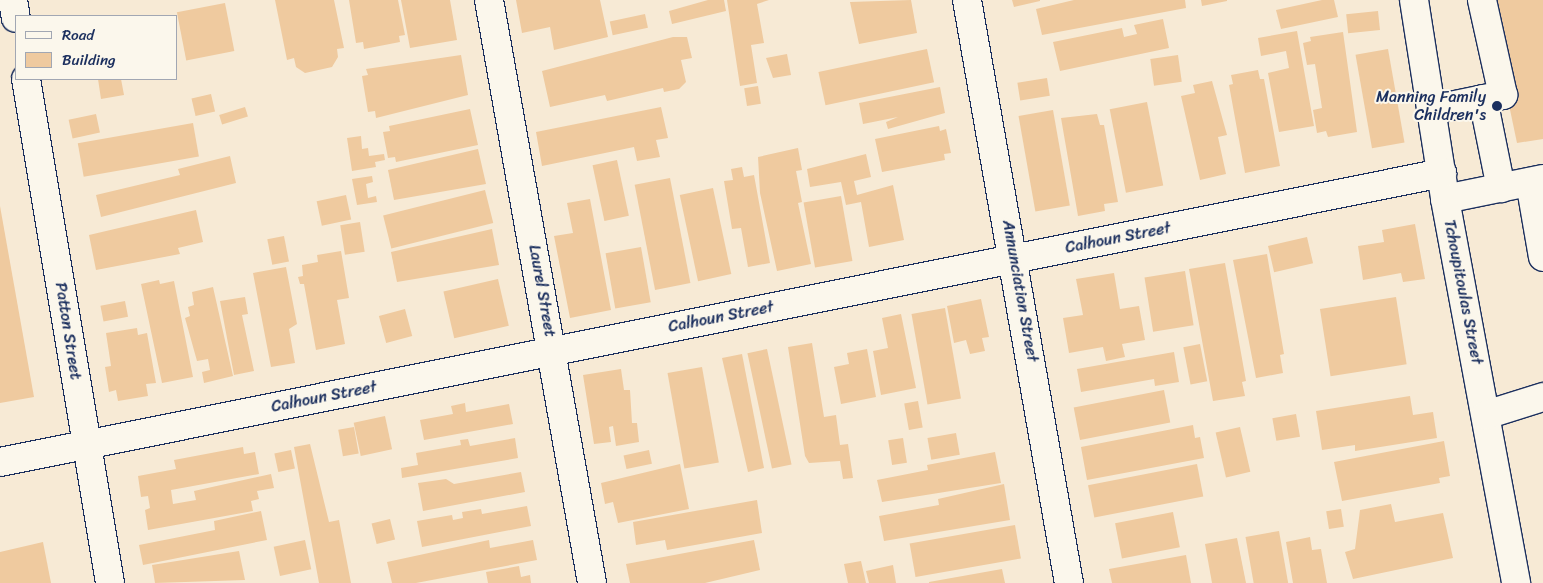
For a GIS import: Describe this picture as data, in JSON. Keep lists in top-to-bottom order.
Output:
{
  "streets": {
    "street": [
      "Calhoun Street",
      "Laurel Street",
      "Annunciation Street",
      "Tchoupitoulas Street",
      "Patton Street"
    ]
  },
  "crossings": [
    ["Calhoun Street", "Laurel Street"],
    ["Calhoun Street", "Annunciation Street"],
    ["Calhoun Street", "Tchoupitoulas Street"],
    ["Calhoun Street", "Patton Street"]
  ],
  "places": ["Manning Family Children's"],
  "legend": ["Road", "Building"]
}
